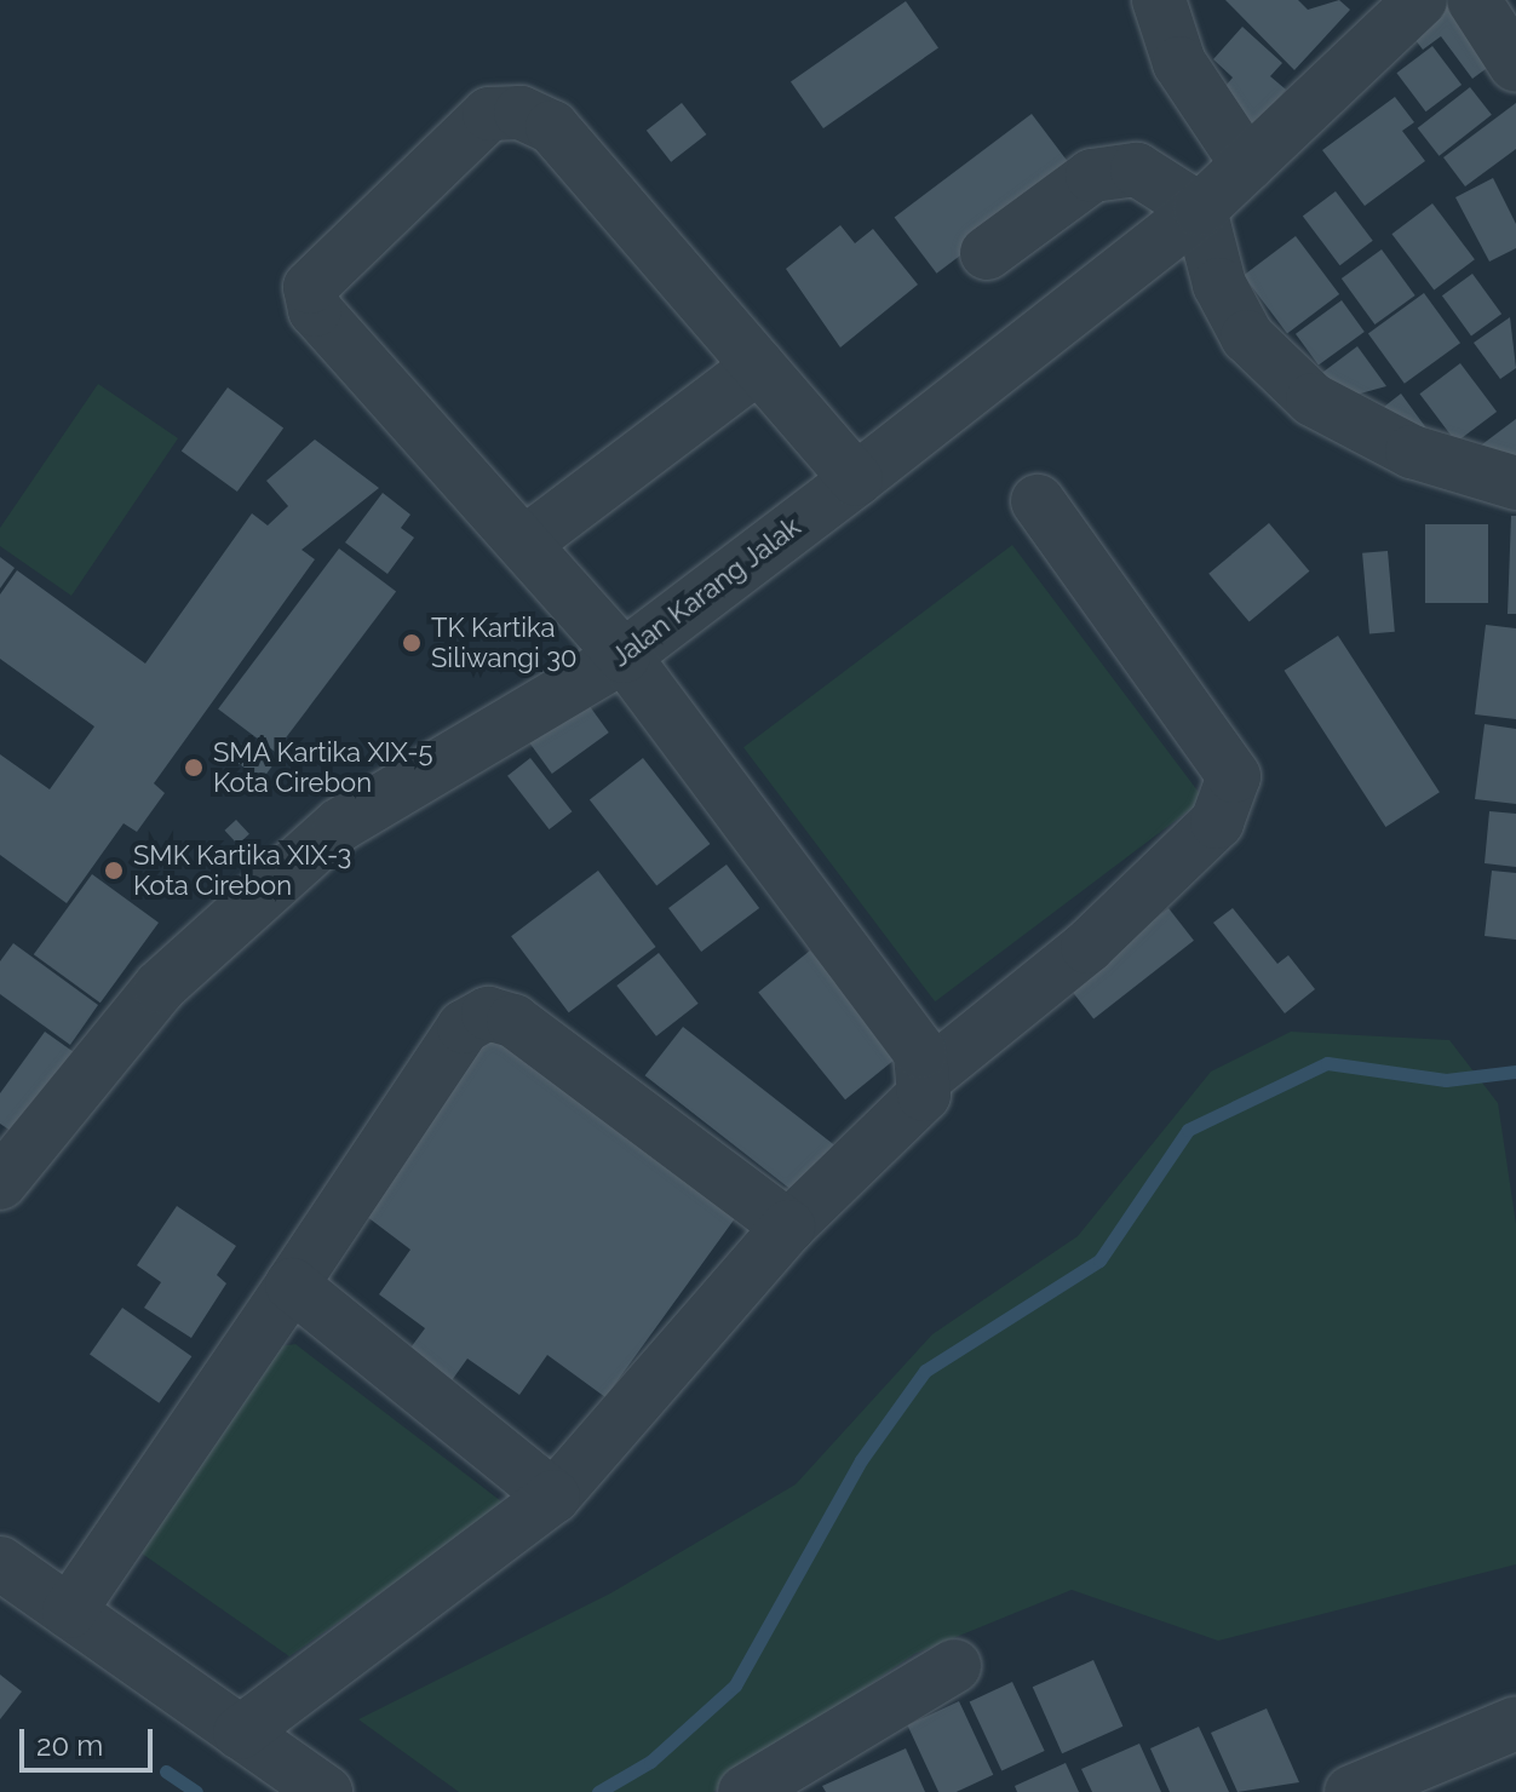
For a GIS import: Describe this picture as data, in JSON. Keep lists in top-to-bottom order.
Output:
{
  "streets": {
    "street": ["Jalan Karang Jalak"]
  },
  "places": ["TK Kartika Siliwangi 30", "SMA Kartika XIX-5 Kota Cirebon", "SMK Kartika XIX-3 Kota Cirebon"],
  "scale_bar": "20 m"
}
